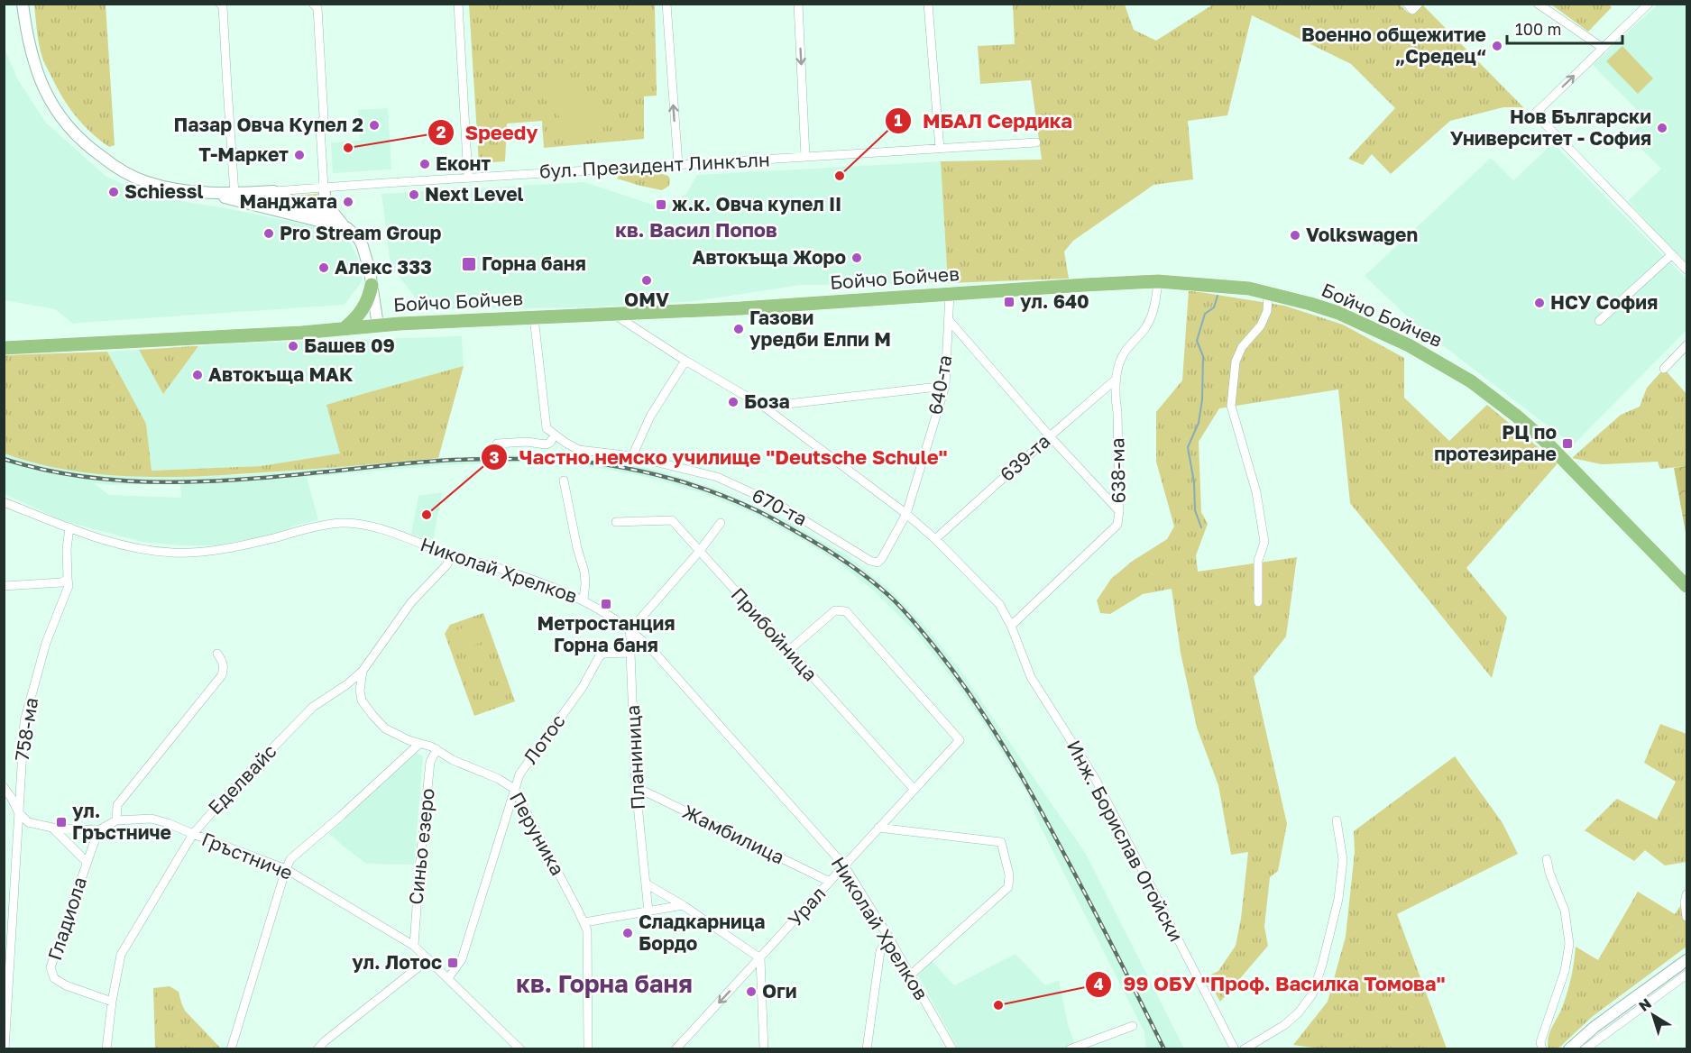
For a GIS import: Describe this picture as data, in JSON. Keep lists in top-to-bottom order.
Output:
{
  "streets": {
    "highway": ["Бойчо Бойчев"],
    "street": [
      "бул. Президент Линкълн",
      "640-та",
      "639-та",
      "638-ма",
      "670-та",
      "Николай Хрелков",
      "Прибойница",
      "758-ма",
      "Лотос",
      "Планиница",
      "Еделвайс",
      "Перуника",
      "Жамбилица",
      "Инж. Борислав Огойски",
      "Синьо езеро",
      "Гръстниче",
      "Урал",
      "Гладиола"
    ]
  },
  "crossings": [
    ["Бойчо Бойчев", "640-та"],
    ["Бойчо Бойчев", "638-ма"],
    ["Бойчо Бойчев", "Инж. Борислав Огойски"],
    ["640-та", "670-та"],
    ["640-та", "Инж. Борислав Огойски"],
    ["639-та", "638-ма"],
    ["639-та", "Инж. Борислав Огойски"],
    ["638-ма", "Инж. Борислав Огойски"],
    ["Николай Хрелков", "758-ма"],
    ["Николай Хрелков", "Планиница"],
    ["Николай Хрелков", "Еделвайс"],
    ["Николай Хрелков", "Урал"],
    ["Прибойница", "Урал"],
    ["Лотос", "Планиница"],
    ["Лотос", "Перуника"],
    ["Лотос", "Гръстниче"],
    ["Планиница", "Жамбилица"],
    ["Еделвайс", "Перуника"],
    ["Еделвайс", "Гръстниче"],
    ["Еделвайс", "Гладиола"],
    ["Перуника", "Синьо езеро"],
    ["Жамбилица", "Урал"],
    ["Синьо езеро", "Гръстниче"],
    ["Гръстниче", "Гладиола"]
  ],
  "districts": ["кв. Васил Попов", "кв. Горна баня"],
  "places": {
    "other": [
      "Военно общежитие „Средец“",
      "Пазар Овча Купел 2",
      "Нов Български Университет - София",
      "Speedy",
      "Т-Маркет",
      "Еконт",
      "МБАЛ Сердика",
      "Schiessl",
      "Next Level",
      "Манджата",
      "Pro Stream Group",
      "Volkswagen",
      "Автокъща Жоро",
      "Алекс 333",
      "OMV",
      "НСУ София",
      "Газови уредби Елпи М",
      "Башев 09",
      "Автокъща МАК",
      "Боза",
      "Частно немско училище \"Deutsche Schule\"",
      "Сладкарница Бордо",
      "Оги",
      "99 ОБУ \"Проф. Василка Томова\""
    ],
    "transit": [
      "ж.к. Овча купел II",
      "Горна баня",
      "ул. 640",
      "РЦ по протезиране",
      "Метростанция Горна баня",
      "ул. Гръстниче",
      "ул. Лотос"
    ]
  },
  "scale_bar": "100 m",
  "north": "top left"
}
